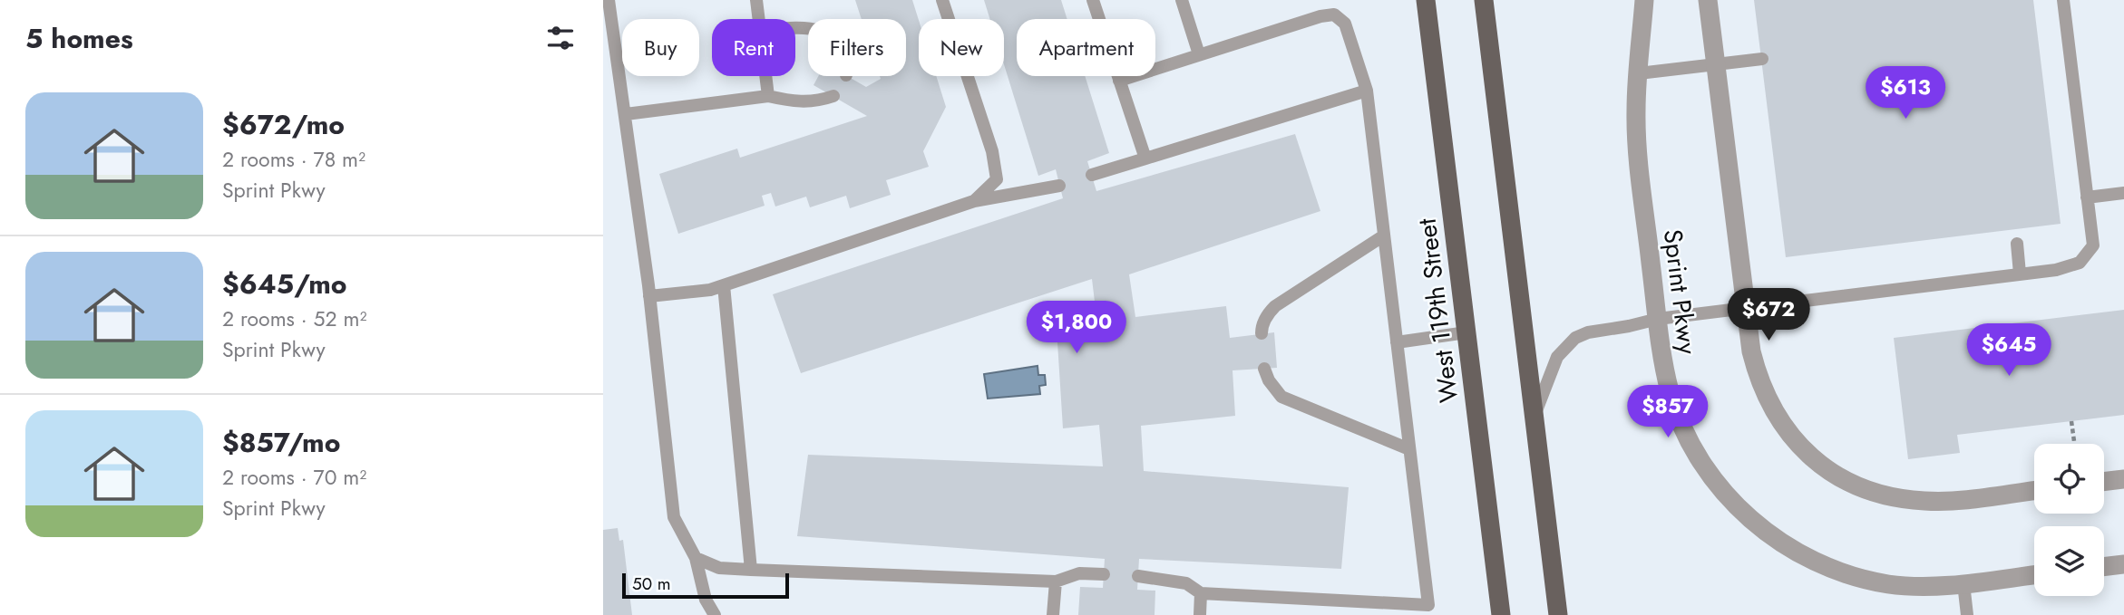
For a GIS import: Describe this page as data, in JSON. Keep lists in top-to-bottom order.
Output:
{
  "streets": {
    "main road": ["West 119th Street"],
    "street": ["Sprint Pkwy"]
  },
  "scale_bar": "50 m",
  "page": {
    "heading": "5 homes",
    "chip": [
      "Buy",
      "Rent",
      "Filters",
      "New",
      "Apartment"
    ],
    "price": [
      "$613",
      "$672",
      "$1,800",
      "$645",
      "$857"
    ],
    "list": [
      {
        "name": "$672/mo",
        "note": "2 rooms · 78 m² · Sprint Pkwy"
      },
      {
        "name": "$645/mo",
        "note": "2 rooms · 52 m² · Sprint Pkwy"
      },
      {
        "name": "$857/mo",
        "note": "2 rooms · 70 m² · Sprint Pkwy"
      }
    ],
    "scale": "50 m"
  }
}
